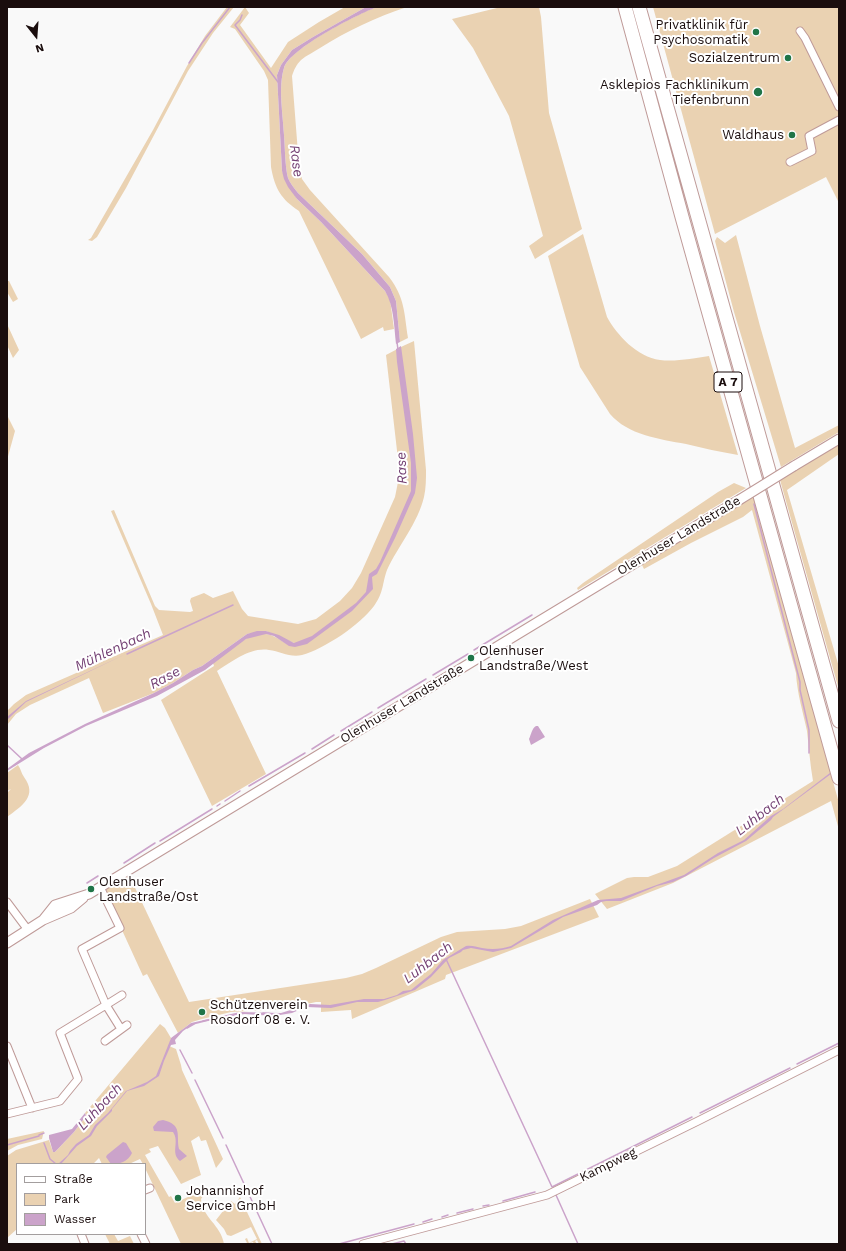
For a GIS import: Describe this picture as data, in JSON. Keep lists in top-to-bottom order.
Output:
{
  "streets": {
    "highway": ["A 7"],
    "street": ["Olenhuser Landstraße", "Kampweg"]
  },
  "water": ["Rase", "Mühlenbach", "Luhbach"],
  "places": [
    "Privatklinik für Psychosomatik",
    "Sozialzentrum",
    "Asklepios Fachklinikum Tiefenbrunn",
    "Waldhaus",
    "Olenhuser Landstraße/West",
    "Olenhuser Landstraße/Ost",
    "Schützenverein Rosdorf 08 e. V.",
    "Johannishof Service GmbH"
  ],
  "legend": ["Straße", "Park", "Wasser"],
  "north": "bottom"
}
